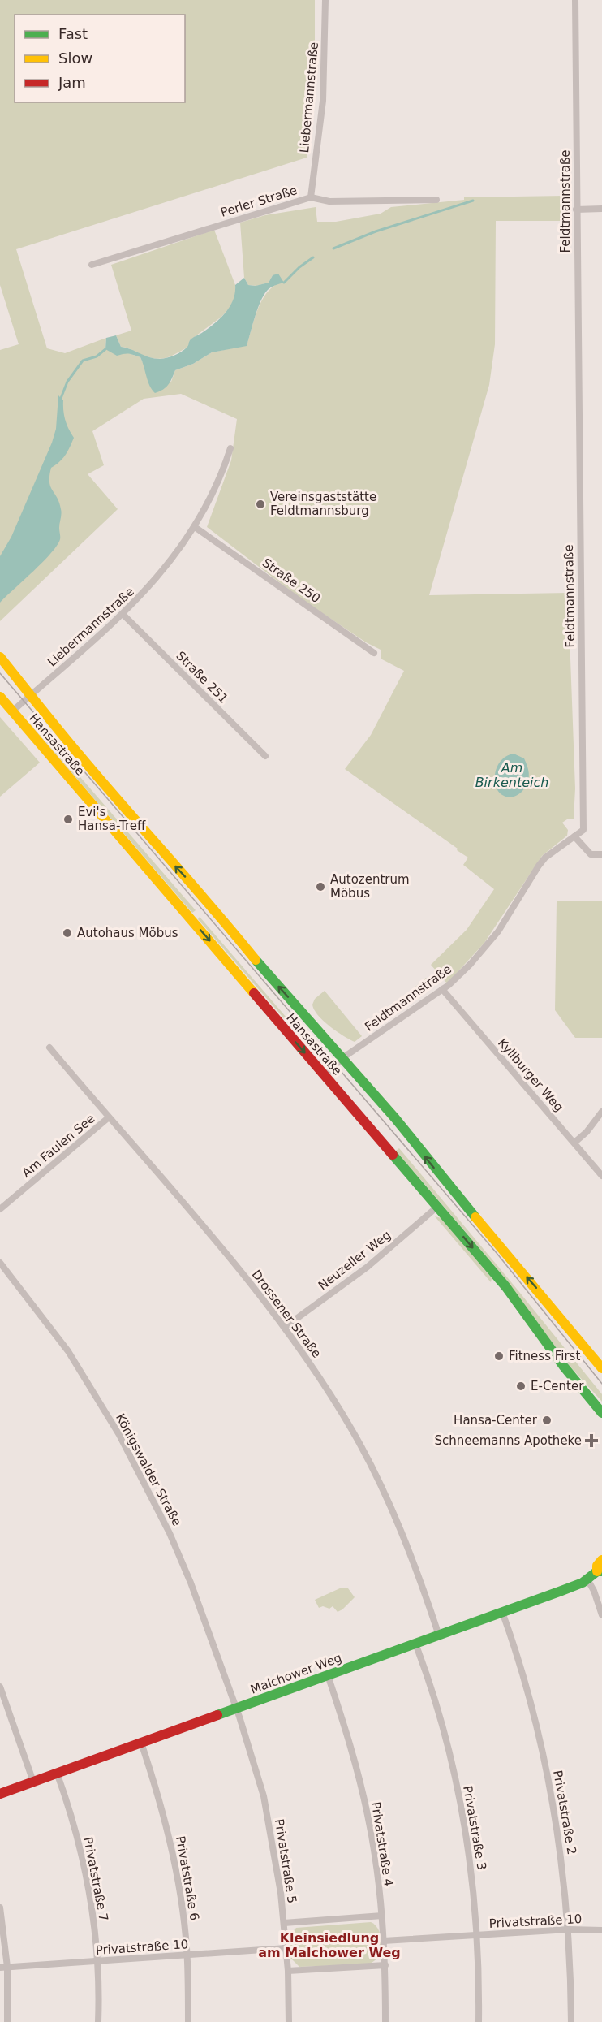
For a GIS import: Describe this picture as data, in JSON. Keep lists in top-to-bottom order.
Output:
{
  "streets": {
    "main road": ["Hansastraße", "Malchower Weg"],
    "street": [
      "Liebermannstraße",
      "Perler Straße",
      "Feldtmannstraße",
      "Straße 250",
      "Straße 251",
      "Kyllburger Weg",
      "Am Faulen See",
      "Neuzeller Weg",
      "Drossener Straße",
      "Königswalder Straße",
      "Privatstraße 2",
      "Privatstraße 3",
      "Privatstraße 4",
      "Privatstraße 5",
      "Privatstraße 6",
      "Privatstraße 7",
      "Privatstraße 10"
    ]
  },
  "crossings": [
    ["Liebermannstraße", "Perler Straße"],
    ["Liebermannstraße", "Straße 250"],
    ["Liebermannstraße", "Straße 251"],
    ["Liebermannstraße", "Hansastraße"],
    ["Feldtmannstraße", "Hansastraße"],
    ["Feldtmannstraße", "Kyllburger Weg"],
    ["Hansastraße", "Neuzeller Weg"],
    ["Am Faulen See", "Drossener Straße"],
    ["Neuzeller Weg", "Drossener Straße"],
    ["Drossener Straße", "Malchower Weg"],
    ["Königswalder Straße", "Malchower Weg"],
    ["Königswalder Straße", "Privatstraße 5"],
    ["Malchower Weg", "Privatstraße 2"],
    ["Malchower Weg", "Privatstraße 3"],
    ["Malchower Weg", "Privatstraße 4"],
    ["Malchower Weg", "Privatstraße 5"],
    ["Malchower Weg", "Privatstraße 6"],
    ["Malchower Weg", "Privatstraße 7"],
    ["Privatstraße 2", "Privatstraße 10"],
    ["Privatstraße 3", "Privatstraße 10"],
    ["Privatstraße 4", "Privatstraße 10"],
    ["Privatstraße 5", "Privatstraße 10"],
    ["Privatstraße 6", "Privatstraße 10"],
    ["Privatstraße 7", "Privatstraße 10"]
  ],
  "districts": ["Kleinsiedlung am Malchower Weg"],
  "water": ["Am Birkenteich"],
  "places": {
    "other": [
      "Vereinsgaststätte Feldtmannsburg",
      "Evi's Hansa-Treff",
      "Autozentrum Möbus",
      "Autohaus Möbus",
      "Fitness First",
      "E-Center",
      "Hansa-Center"
    ],
    "health": ["Schneemanns Apotheke"]
  },
  "legend": ["Fast", "Slow", "Jam"]
}
